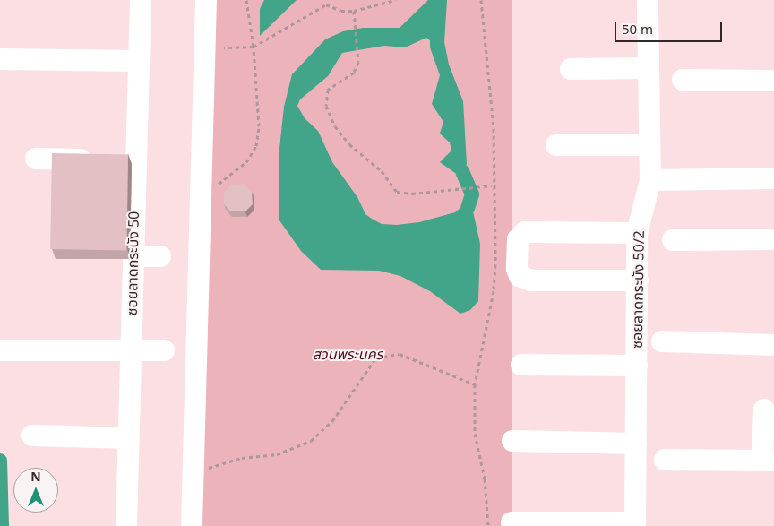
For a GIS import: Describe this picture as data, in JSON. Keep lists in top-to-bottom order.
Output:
{
  "streets": {
    "street": ["ซอยลาดกระบัง 50", "ซอยลาดกระบัง 50/2"]
  },
  "parks": ["สวนพระนคร"],
  "scale_bar": "50 m",
  "north": "top"
}
